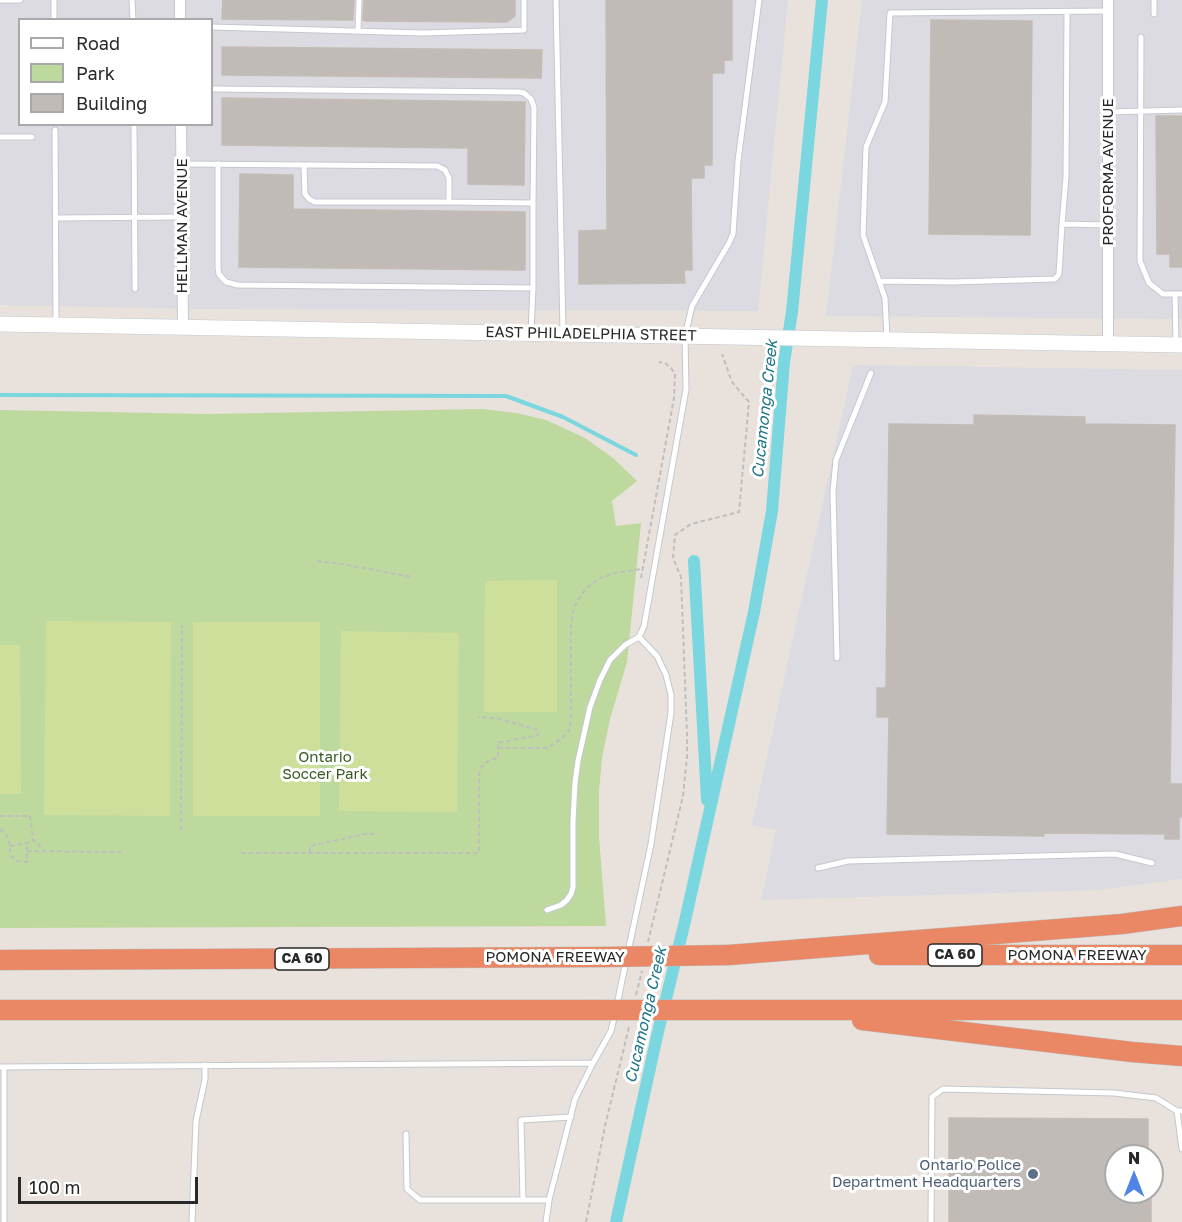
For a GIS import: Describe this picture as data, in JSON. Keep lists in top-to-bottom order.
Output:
{
  "streets": {
    "highway": ["CA 60", "POMONA FREEWAY"],
    "street": ["PROFORMA AVENUE", "HELLMAN AVENUE", "EAST PHILADELPHIA STREET"]
  },
  "crossings": [
    ["PROFORMA AVENUE", "EAST PHILADELPHIA STREET"],
    ["HELLMAN AVENUE", "EAST PHILADELPHIA STREET"]
  ],
  "water": ["Cucamonga Creek"],
  "parks": ["Ontario Soccer Park"],
  "places": ["Ontario Police Department Headquarters"],
  "legend": ["Road", "Park", "Building"],
  "scale_bar": "100 m",
  "north": "top"
}
